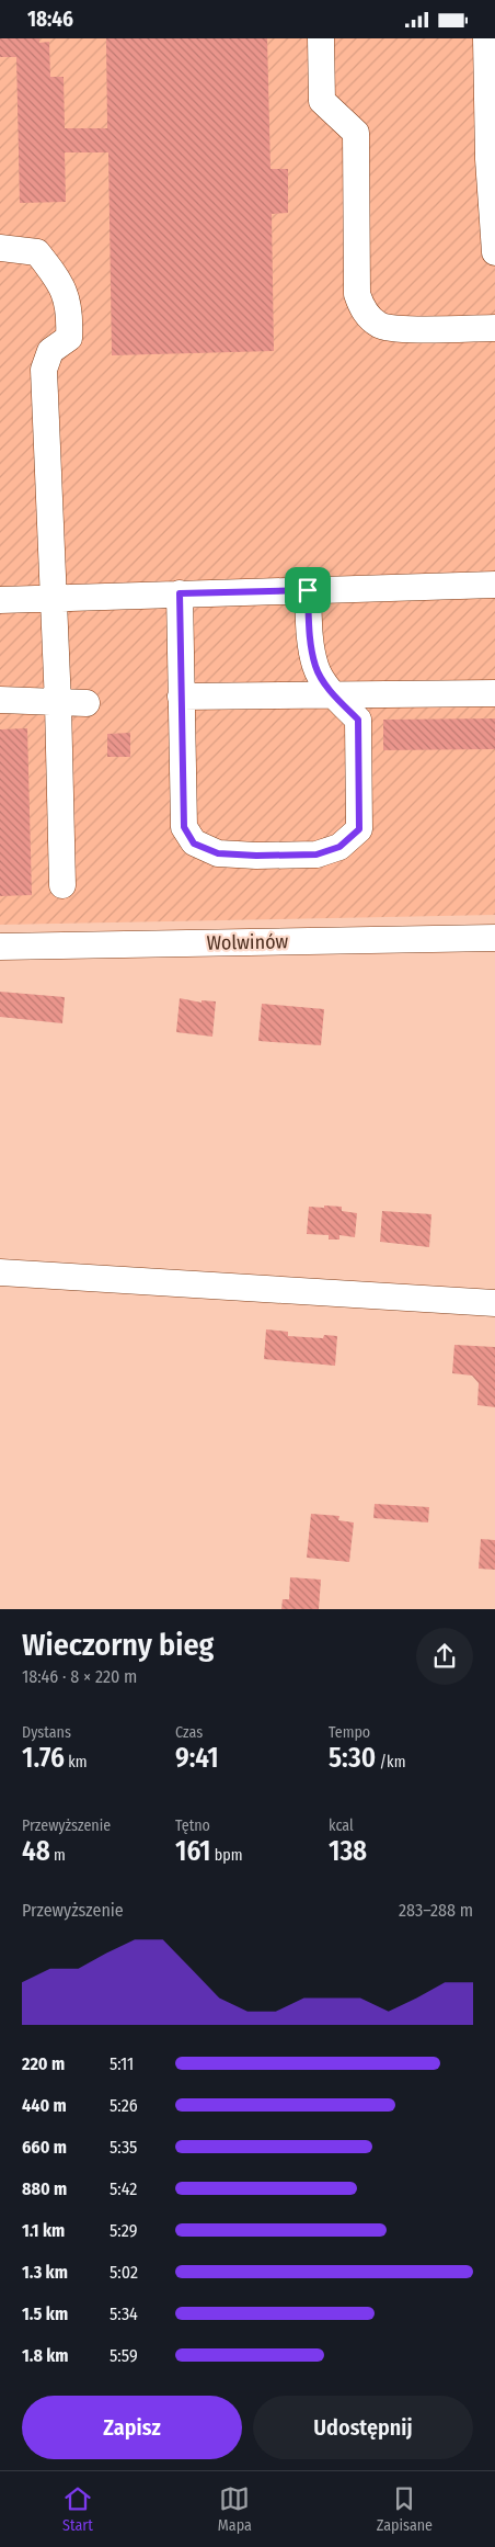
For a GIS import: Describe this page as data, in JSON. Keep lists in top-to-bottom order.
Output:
{
  "streets": {
    "street": ["Wolwinów"]
  },
  "page": {
    "status": "18:46",
    "heading": ["Wieczorny bieg", "18:46 · 8 × 220 m"],
    "stats": [
      ["Dystans", "1.76 km"],
      ["Czas", "9:41"],
      ["Tempo", "5:30 /km"],
      ["Przewyższenie", "48 m"],
      ["Tętno", "161 bpm"],
      ["kcal", "138"]
    ],
    "chart": ["Przewyższenie", "283–288 m"],
    "list": [
      {
        "name": "220 m",
        "note": "5:11"
      },
      {
        "name": "440 m",
        "note": "5:26"
      },
      {
        "name": "660 m",
        "note": "5:35"
      },
      {
        "name": "880 m",
        "note": "5:42"
      },
      {
        "name": "1.1 km",
        "note": "5:29"
      },
      {
        "name": "1.3 km",
        "note": "5:02"
      },
      {
        "name": "1.5 km",
        "note": "5:34"
      },
      {
        "name": "1.8 km",
        "note": "5:59"
      }
    ],
    "buttons": ["Zapisz", "Udostępnij"],
    "tabs": ["Start", "Mapa", "Zapisane"]
  }
}
